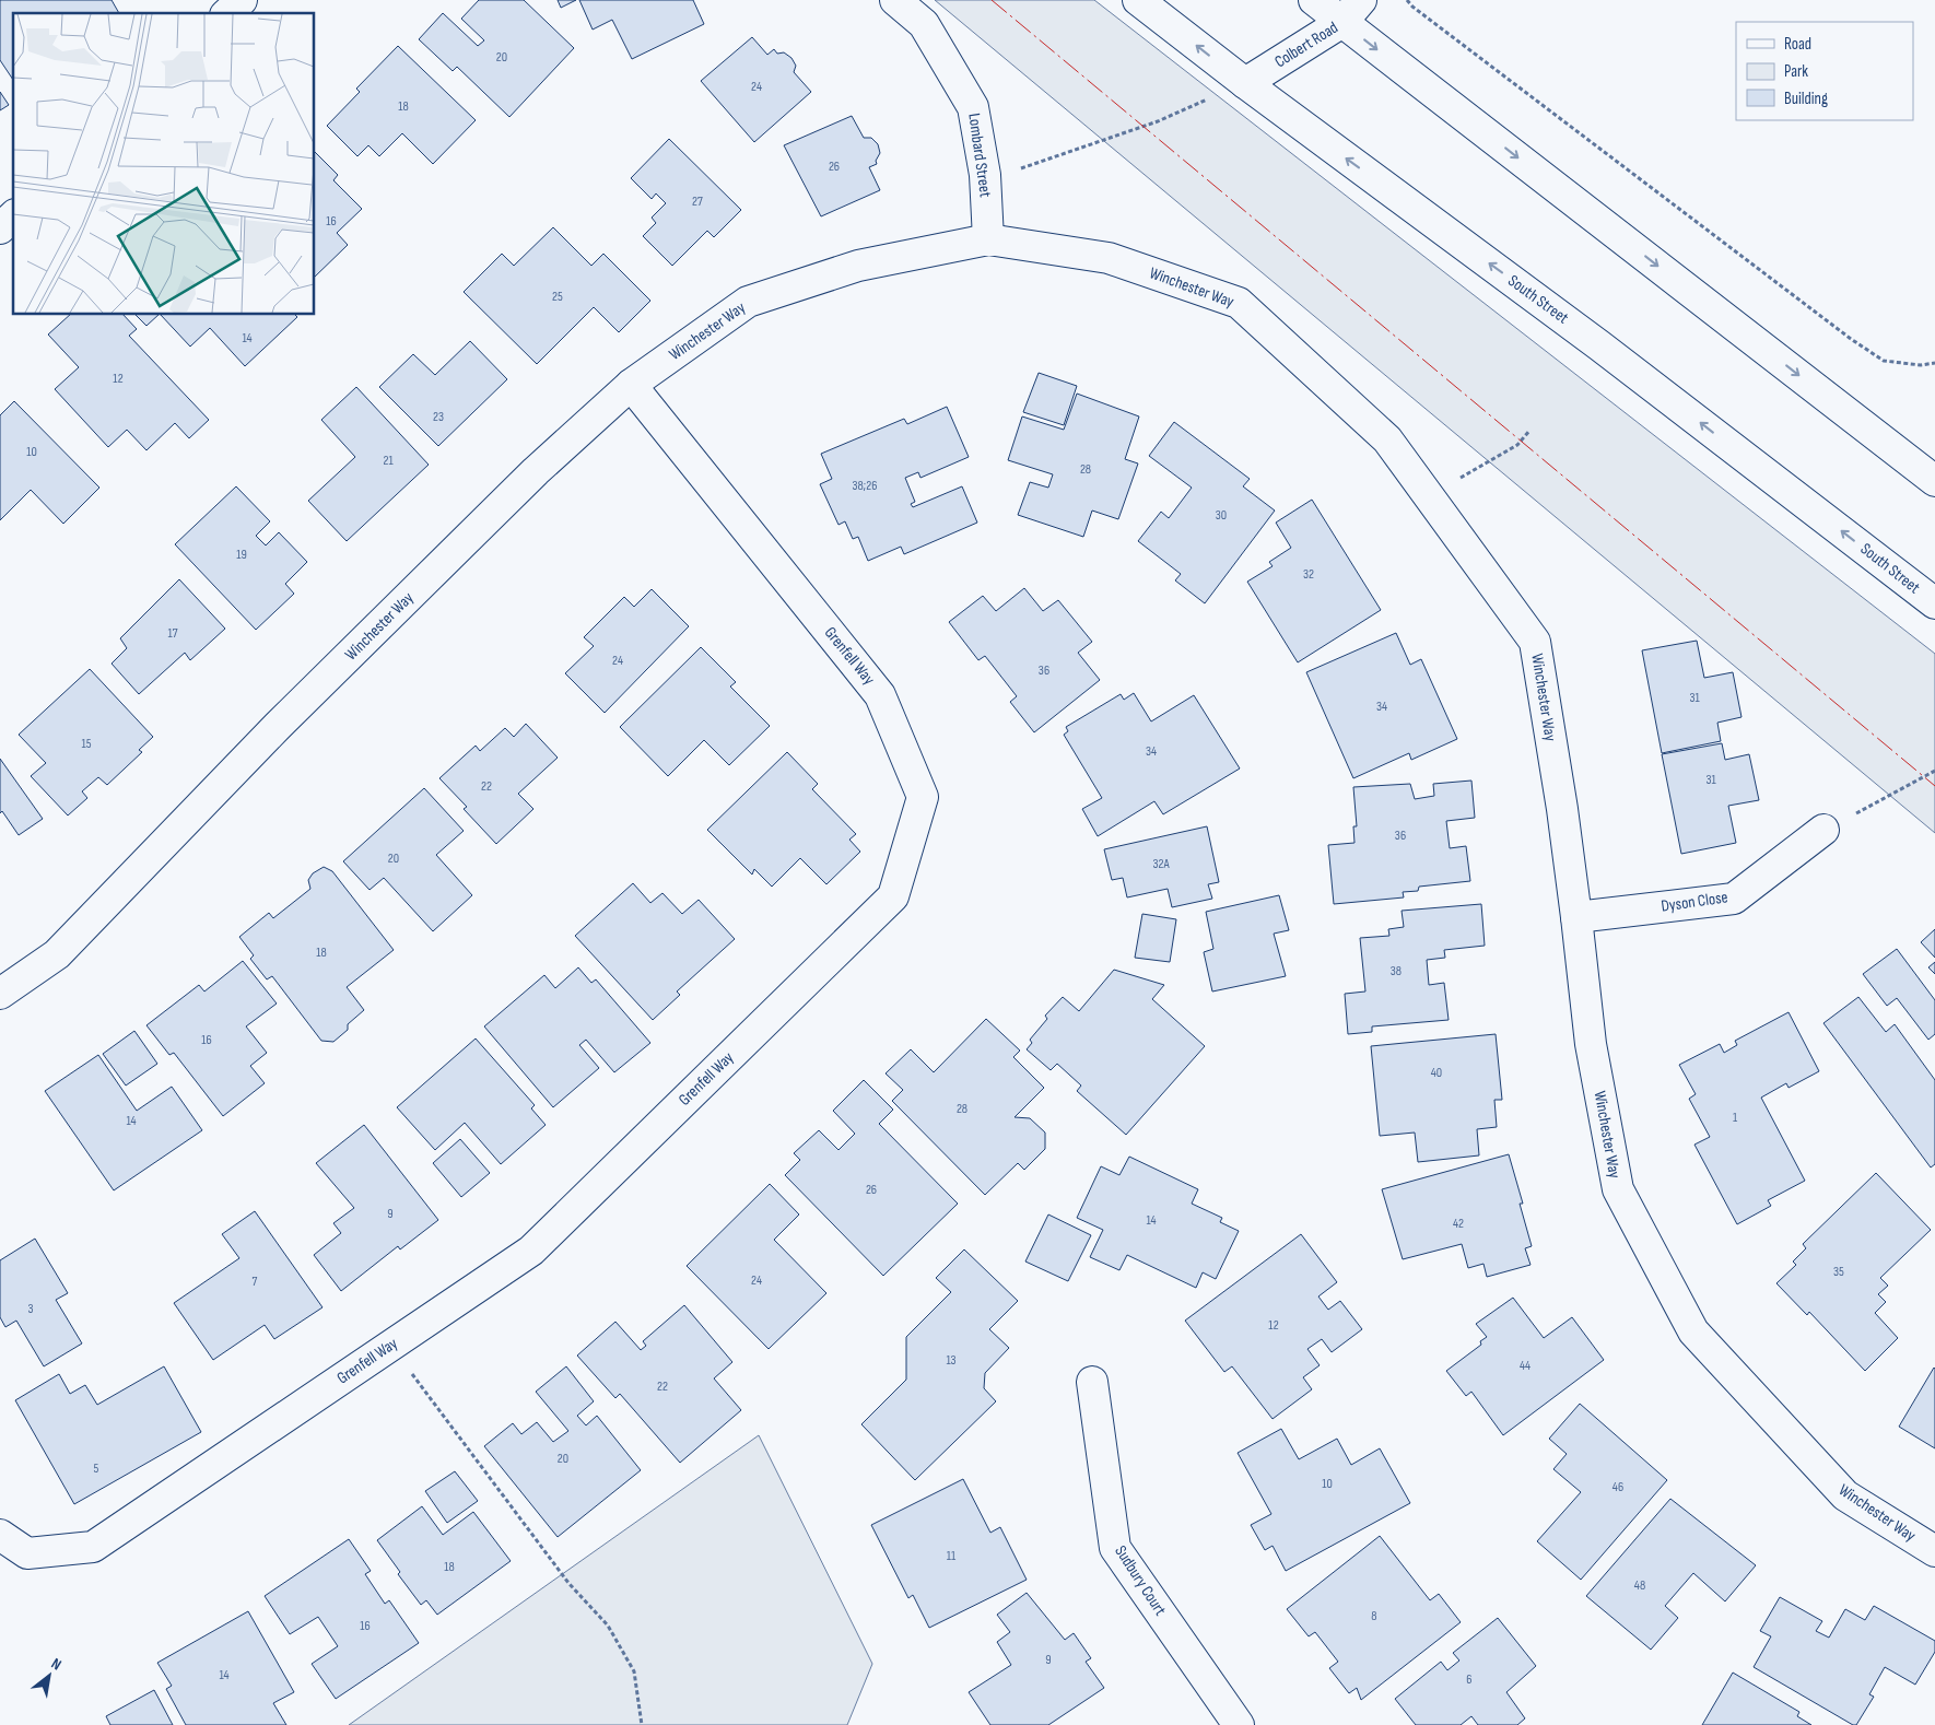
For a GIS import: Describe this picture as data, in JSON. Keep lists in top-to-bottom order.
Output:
{
  "streets": {
    "main road": [
      "Colbert Road",
      "Lombard Street",
      "Winchester Way",
      "South Street",
      "Grenfell Way",
      "Dyson Close",
      "Sudbury Court"
    ]
  },
  "crossings": [
    ["Colbert Road", "South Street"],
    ["Lombard Street", "Winchester Way"],
    ["Winchester Way", "Grenfell Way"],
    ["Winchester Way", "Dyson Close"]
  ],
  "house_numbers": [
    "20",
    "24",
    "18",
    "26",
    "27",
    "16",
    "25",
    "14",
    "12",
    "23",
    "10",
    "21",
    "28",
    "38;26",
    "30",
    "19",
    "32",
    "17",
    "24",
    "36",
    "31",
    "34",
    "15",
    "34",
    "31",
    "22",
    "36",
    "20",
    "32A",
    "18",
    "38",
    "16",
    "40",
    "28",
    "1",
    "14",
    "26",
    "9",
    "14",
    "42",
    "35",
    "24",
    "7",
    "3",
    "12",
    "13",
    "44",
    "22",
    "20",
    "5",
    "10",
    "46",
    "11",
    "18",
    "48",
    "8",
    "16",
    "9",
    "14",
    "6"
  ],
  "legend": ["Road", "Park", "Building"],
  "north": "top right"
}
